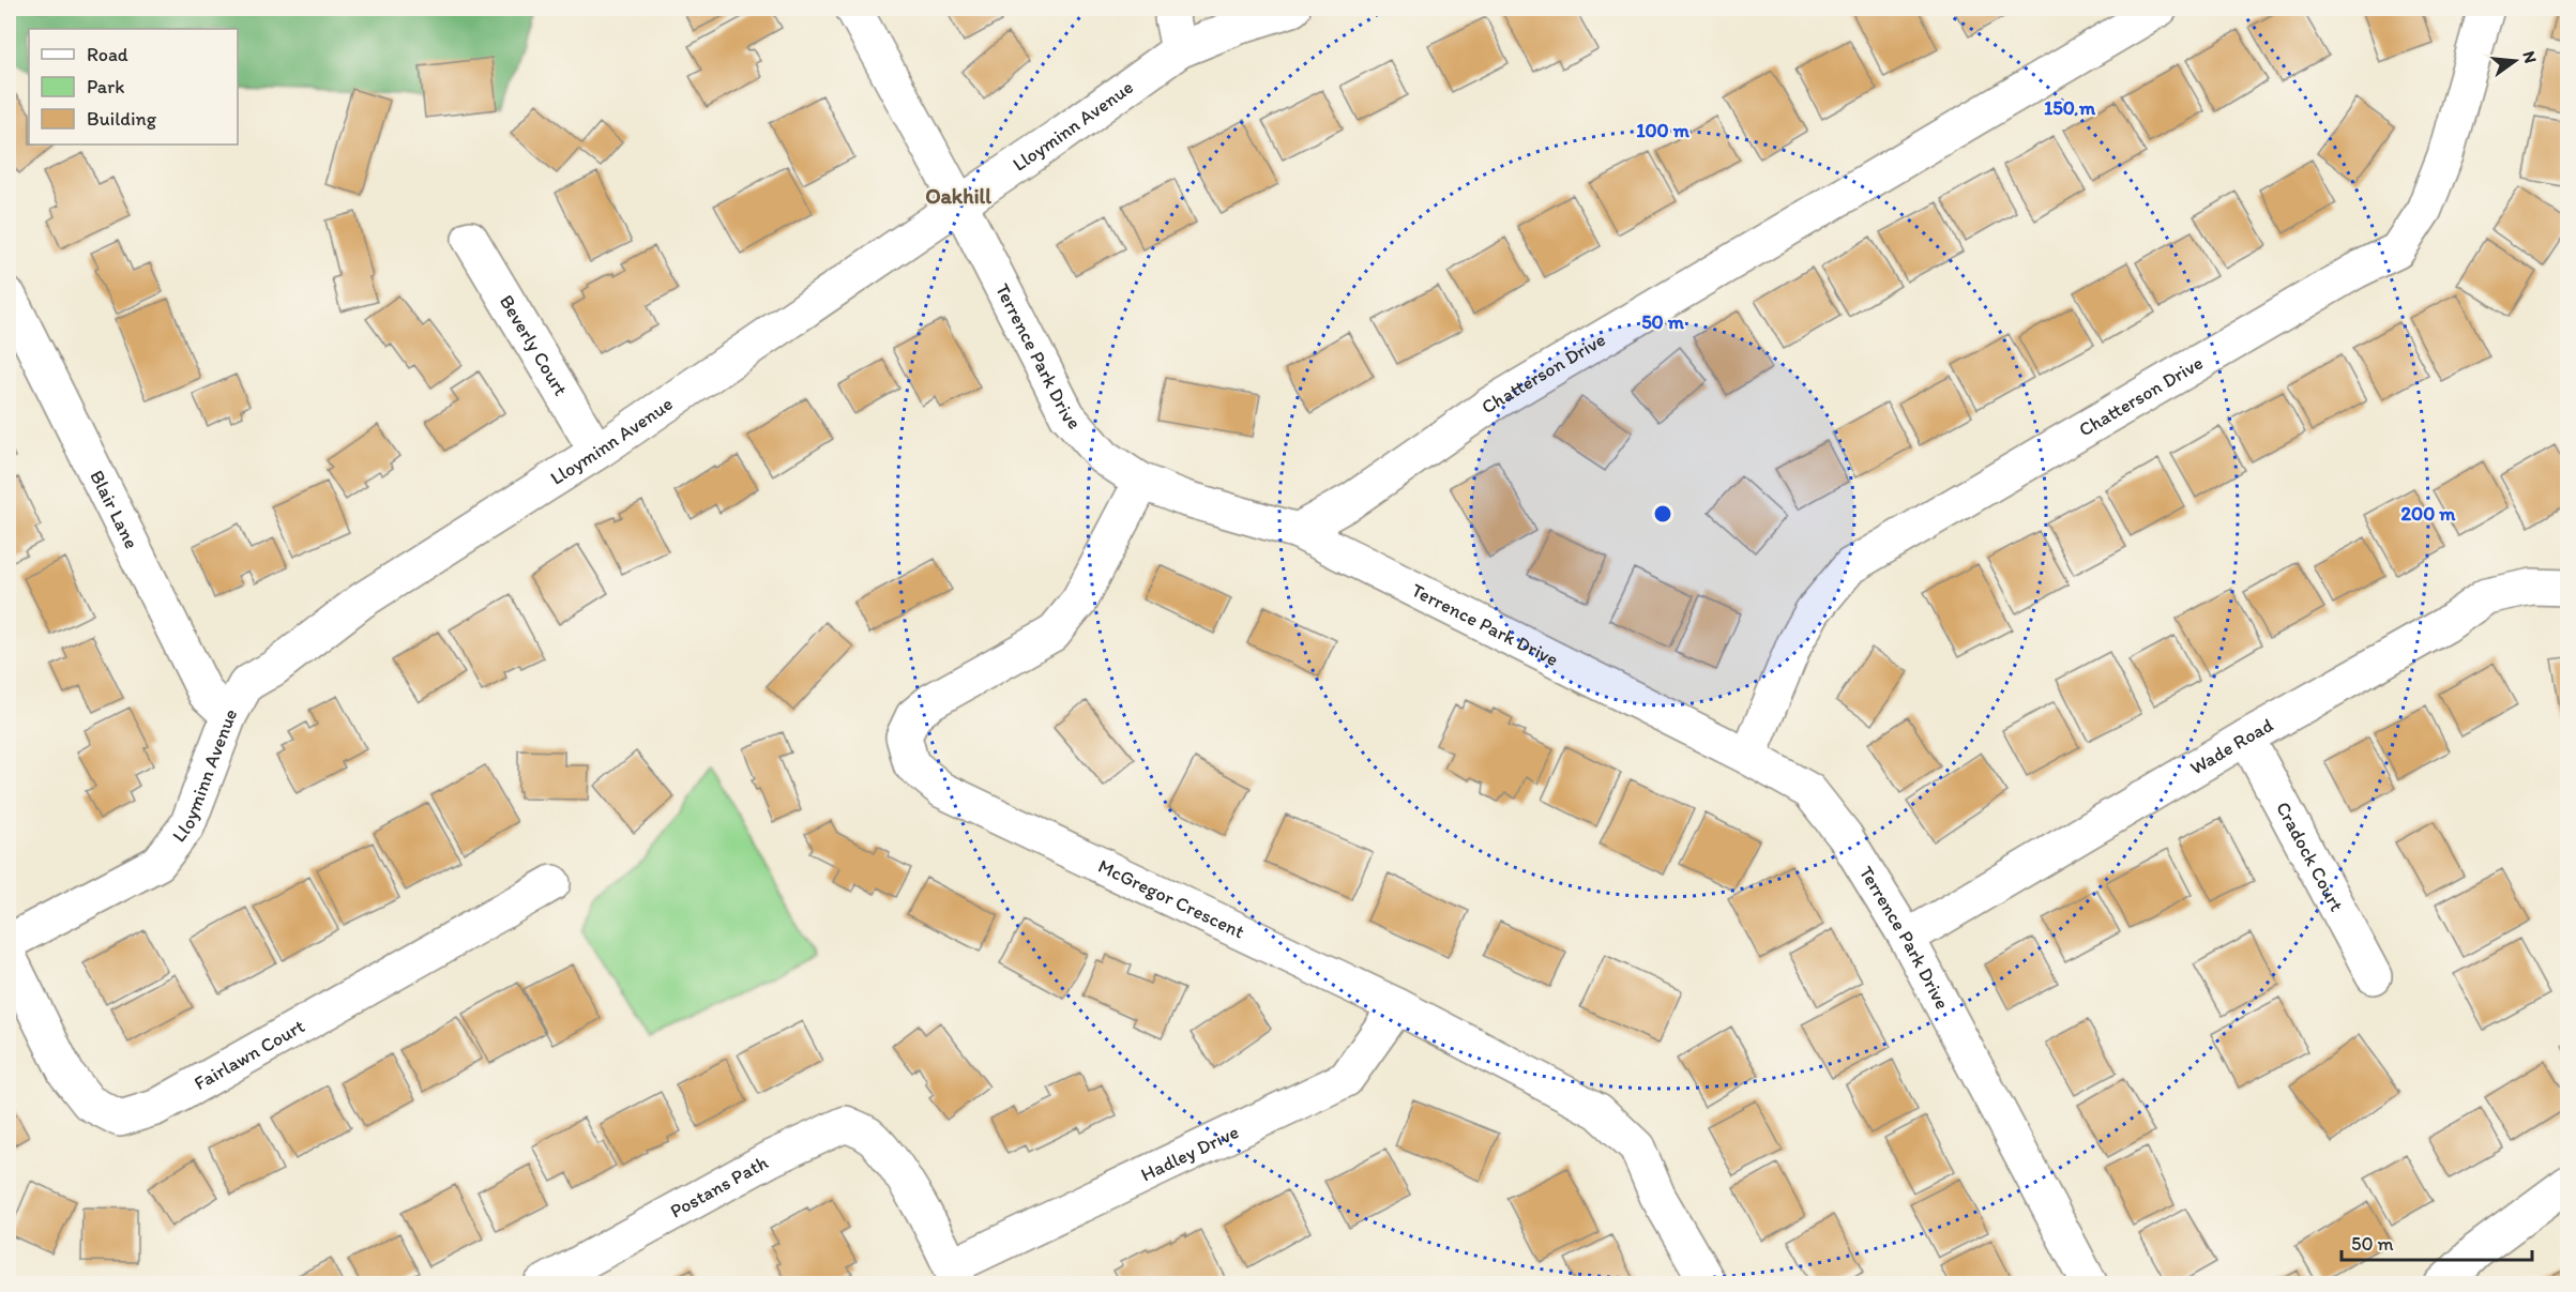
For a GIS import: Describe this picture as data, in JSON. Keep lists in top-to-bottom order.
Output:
{
  "streets": {
    "street": [
      "Lloyminn Avenue",
      "Beverly Court",
      "Terrence Park Drive",
      "Chatterson Drive",
      "Blair Lane",
      "Wade Road",
      "Cradock Court",
      "McGregor Crescent",
      "Fairlawn Court",
      "Hadley Drive",
      "Postans Path"
    ]
  },
  "crossings": [
    ["Lloyminn Avenue", "Beverly Court"],
    ["Lloyminn Avenue", "Terrence Park Drive"],
    ["Lloyminn Avenue", "Blair Lane"],
    ["Terrence Park Drive", "Chatterson Drive"],
    ["Terrence Park Drive", "Wade Road"],
    ["Terrence Park Drive", "McGregor Crescent"],
    ["Wade Road", "Cradock Court"],
    ["McGregor Crescent", "Hadley Drive"],
    ["Hadley Drive", "Postans Path"]
  ],
  "districts": ["Oakhill"],
  "legend": ["Road", "Park", "Building"],
  "scale_bar": "50 m",
  "north": "right",
  "rings": [
    "150 m",
    "100 m",
    "50 m",
    "200 m"
  ]
}
